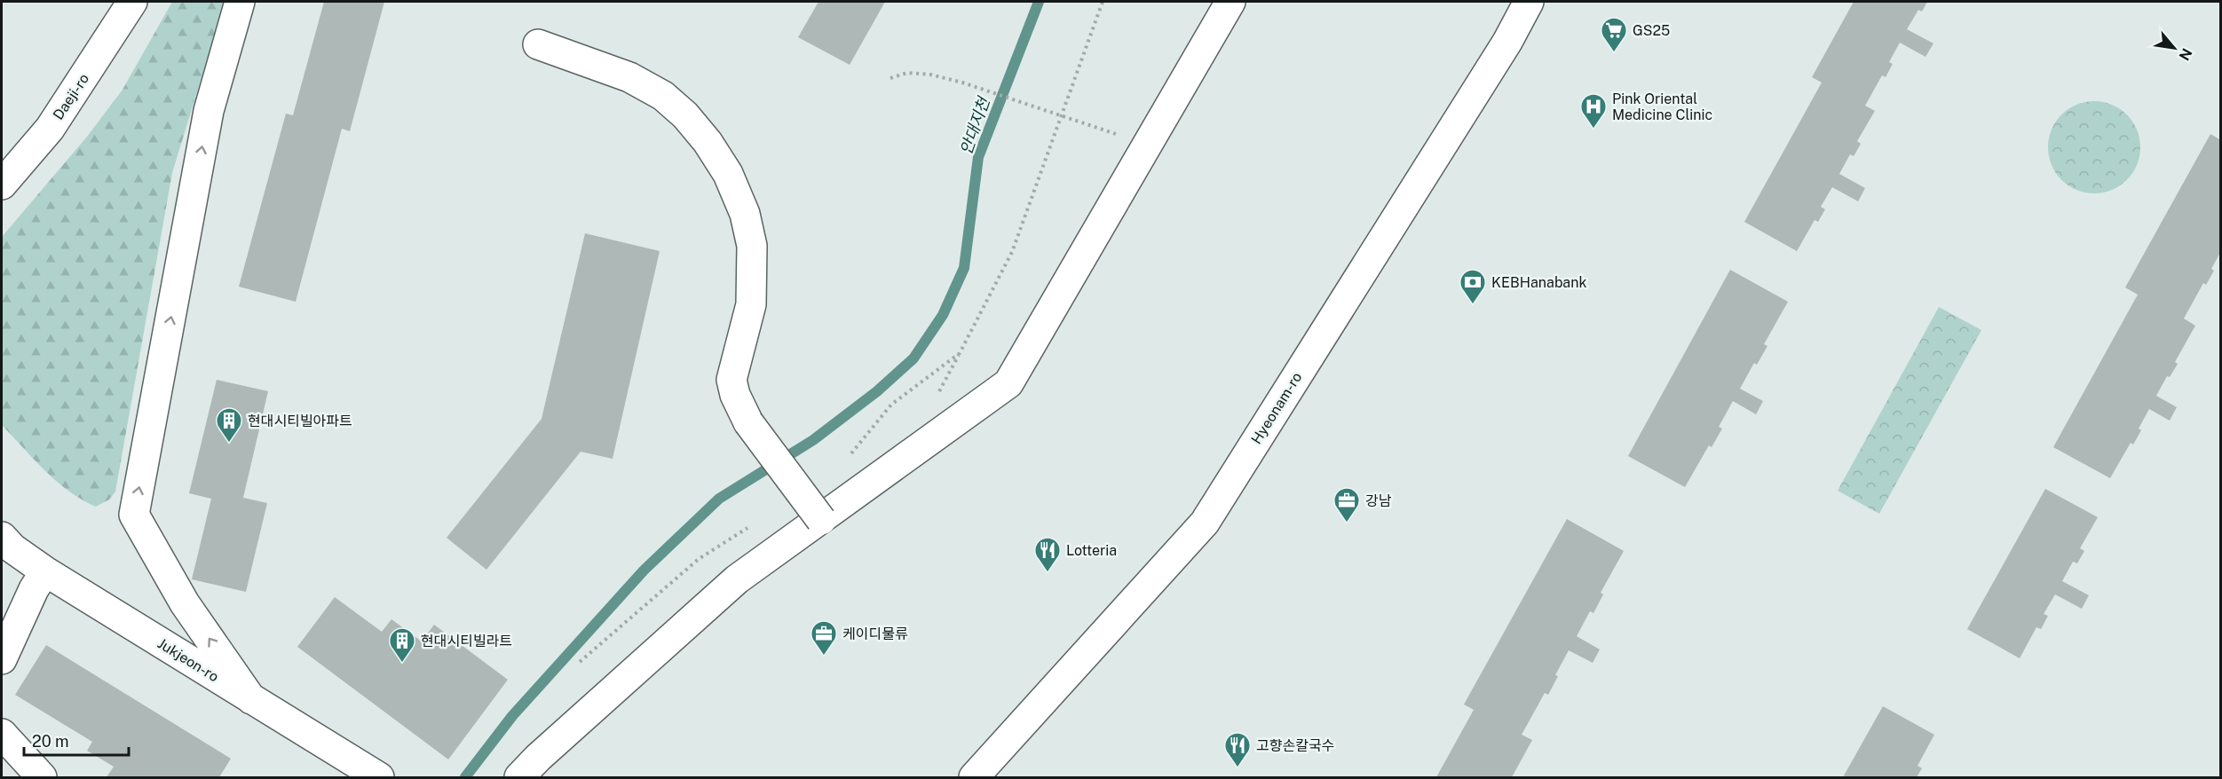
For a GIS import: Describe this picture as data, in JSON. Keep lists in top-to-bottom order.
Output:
{
  "streets": {
    "street": ["Daeji-ro", "Hyeonam-ro", "Jukjeon-ro"]
  },
  "water": ["안대지천"],
  "places": {
    "supermarket": ["GS25"],
    "hospital": ["Pink Oriental Medicine Clinic"],
    "bank": ["KEBHanabank"],
    "building": ["현대시티빌아파트", "현대시티빌라트"],
    "office": ["강남", "케이디물류"],
    "restaurant": ["Lotteria", "고향손칼국수"]
  },
  "scale_bar": "20 m",
  "north": "bottom right"
}
